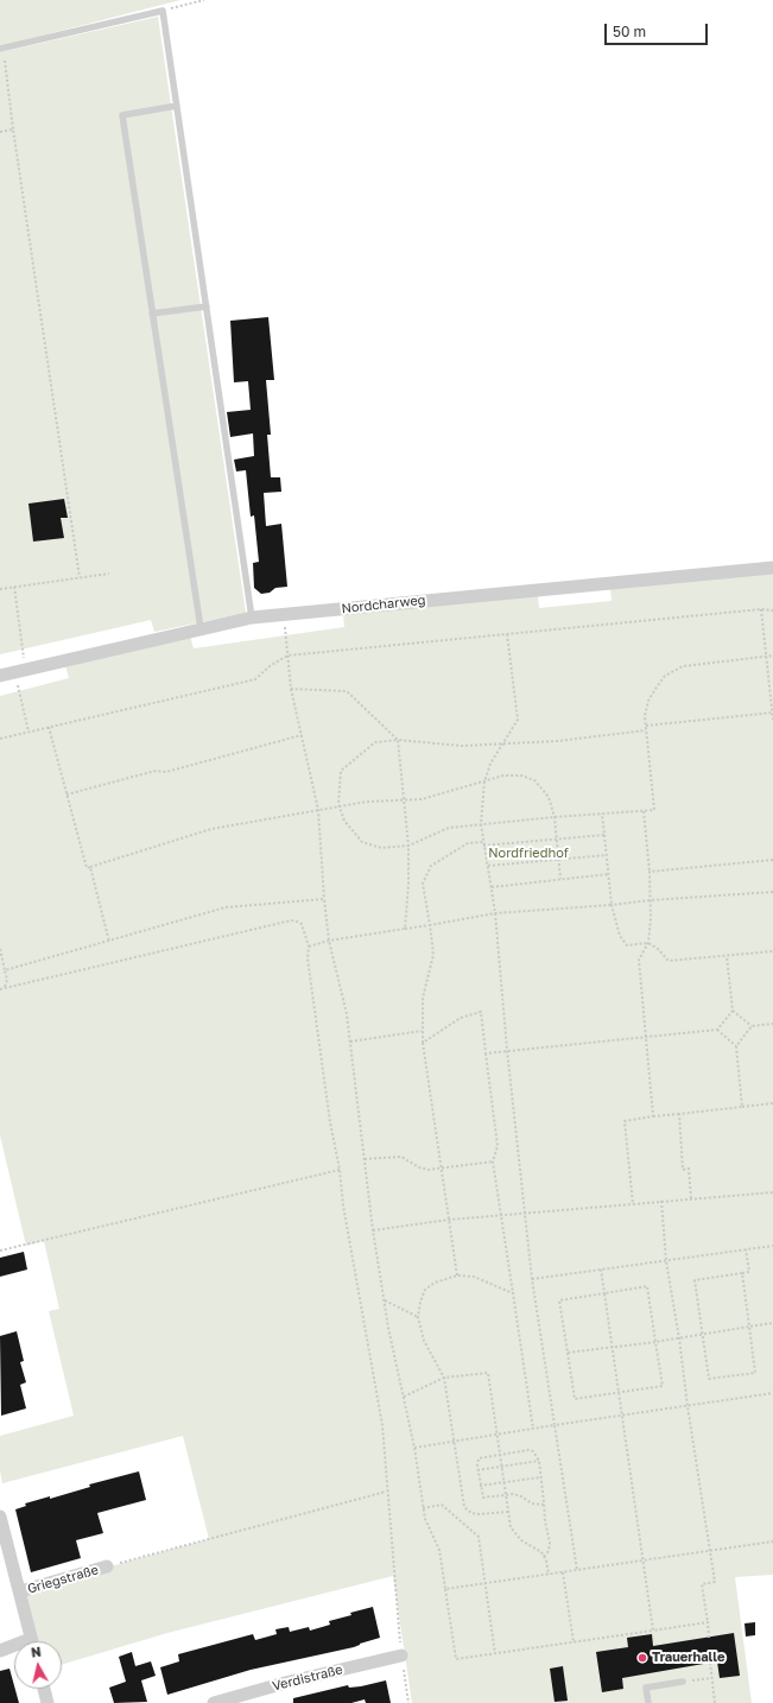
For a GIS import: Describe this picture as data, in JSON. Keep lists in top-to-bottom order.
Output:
{
  "streets": {
    "street": ["Nordcharweg", "Griegstraße", "Verdistraße"]
  },
  "parks": ["Nordfriedhof"],
  "places": ["Trauerhalle"],
  "scale_bar": "50 m",
  "north": "top"
}
